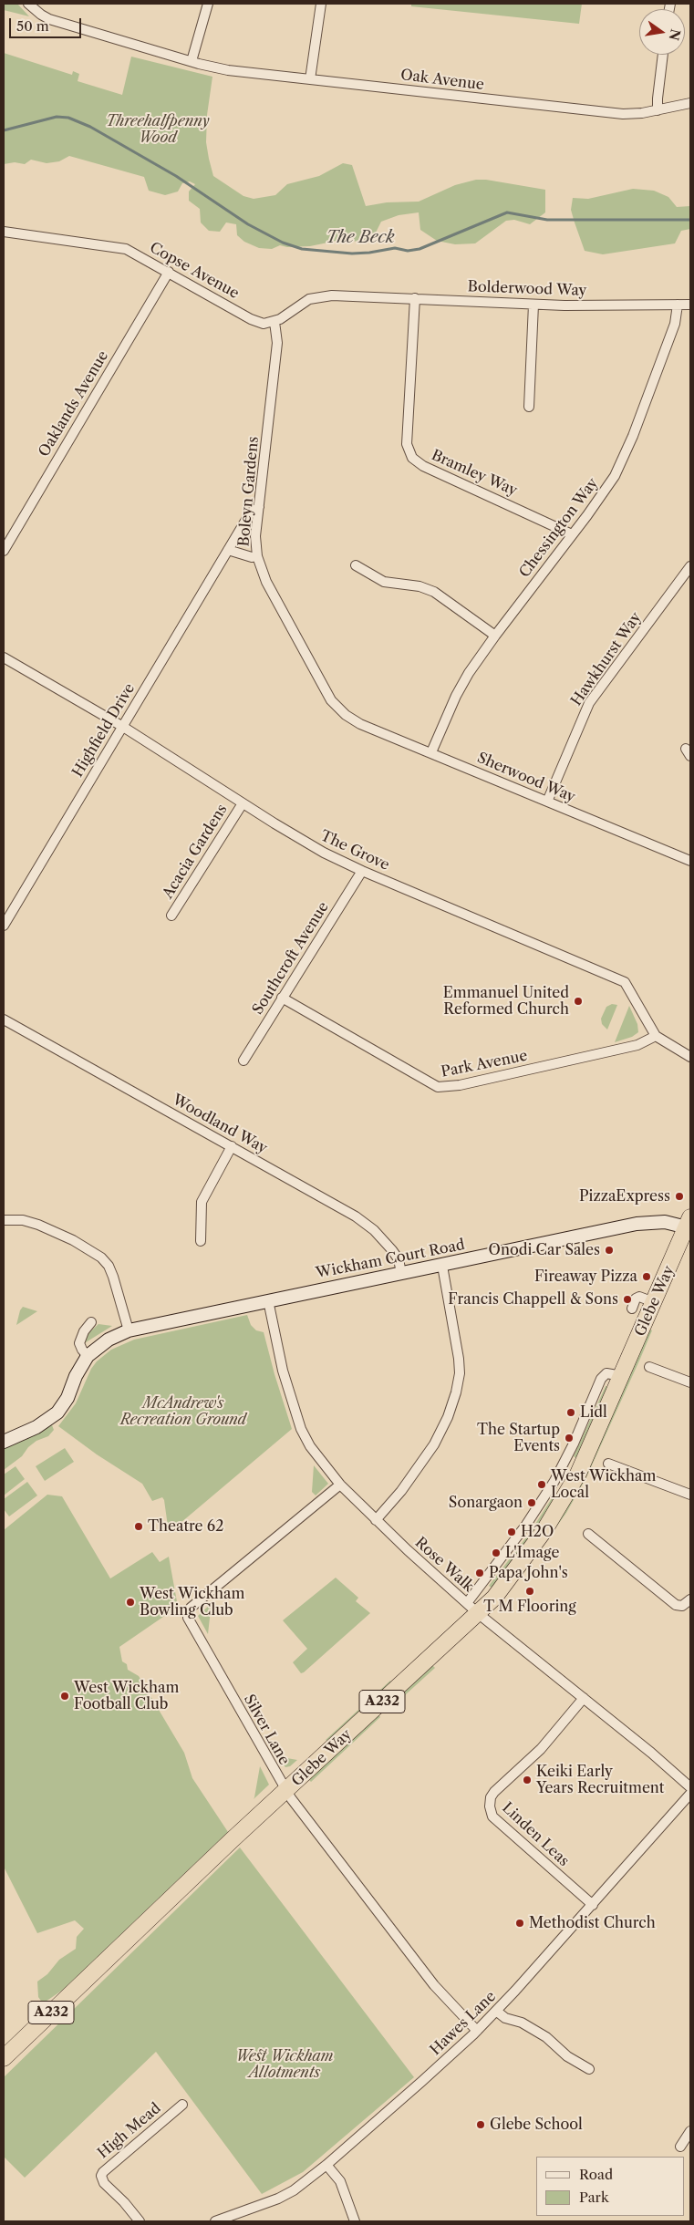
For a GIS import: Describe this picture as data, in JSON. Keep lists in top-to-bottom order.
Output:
{
  "streets": {
    "highway": ["Glebe Way", "A232"],
    "street": [
      "Oak Avenue",
      "Copse Avenue",
      "Bolderwood Way",
      "Oaklands Avenue",
      "Bramley Way",
      "Boleyn Gardens",
      "Chessington Way",
      "Hawkhurst Way",
      "Highfield Drive",
      "Sherwood Way",
      "The Grove",
      "Acacia Gardens",
      "Southcroft Avenue",
      "Park Avenue",
      "Woodland Way",
      "Wickham Court Road",
      "Rose Walk",
      "Silver Lane",
      "Linden Leas",
      "Hawes Lane",
      "High Mead"
    ]
  },
  "crossings": [
    ["Copse Avenue", "Bolderwood Way"],
    ["Copse Avenue", "Oaklands Avenue"],
    ["Copse Avenue", "Boleyn Gardens"],
    ["Bolderwood Way", "Bramley Way"],
    ["Bolderwood Way", "Boleyn Gardens"],
    ["Bolderwood Way", "Chessington Way"],
    ["Bramley Way", "Chessington Way"],
    ["Boleyn Gardens", "Highfield Drive"],
    ["Boleyn Gardens", "Sherwood Way"],
    ["Chessington Way", "Sherwood Way"],
    ["Hawkhurst Way", "Sherwood Way"],
    ["Highfield Drive", "The Grove"],
    ["The Grove", "Acacia Gardens"],
    ["The Grove", "Southcroft Avenue"],
    ["The Grove", "Park Avenue"],
    ["Southcroft Avenue", "Park Avenue"],
    ["Woodland Way", "Wickham Court Road"],
    ["Wickham Court Road", "Glebe Way"],
    ["Wickham Court Road", "Rose Walk"],
    ["Glebe Way", "Rose Walk"],
    ["Glebe Way", "Silver Lane"],
    ["Rose Walk", "Silver Lane"],
    ["Rose Walk", "Linden Leas"],
    ["Silver Lane", "Hawes Lane"],
    ["Linden Leas", "Hawes Lane"]
  ],
  "water": ["The Beck"],
  "parks": ["Threehalfpenny Wood", "McAndrew's Recreation Ground", "West Wickham Allotments"],
  "places": [
    "Emmanuel United Reformed Church",
    "PizzaExpress",
    "Onodi Car Sales",
    "Fireaway Pizza",
    "Francis Chappell & Sons",
    "Lidl",
    "The Startup Events",
    "West Wickham Local",
    "Sonargaon",
    "Theatre 62",
    "H2O",
    "L'Image",
    "Papa John's",
    "T M Flooring",
    "West Wickham Bowling Club",
    "West Wickham Football Club",
    "Keiki Early Years Recruitment",
    "Methodist Church",
    "Glebe School"
  ],
  "legend": ["Road", "Park"],
  "scale_bar": "50 m",
  "north": "right"
}
